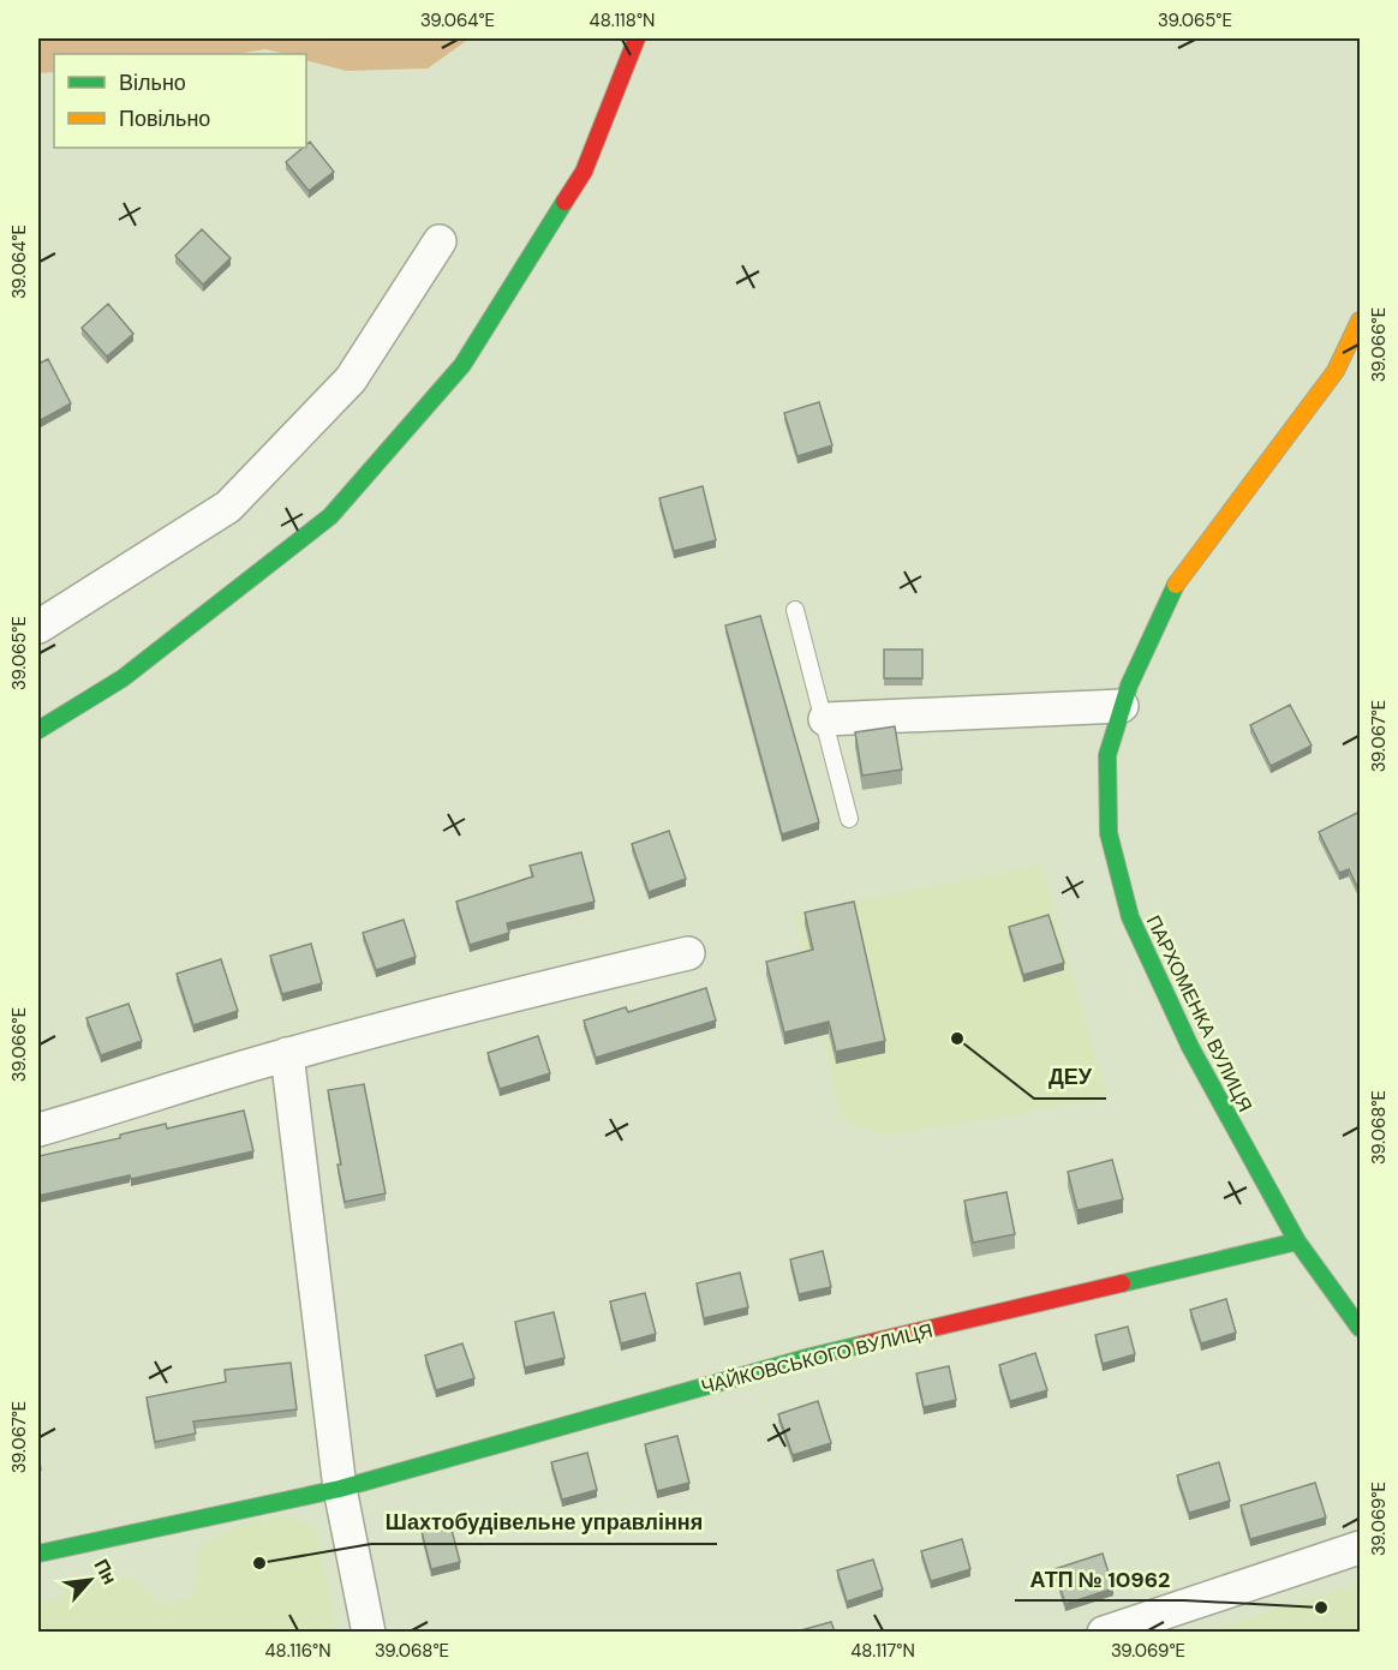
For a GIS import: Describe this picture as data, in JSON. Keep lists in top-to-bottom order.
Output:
{
  "streets": {
    "street": ["ПАРХОМЕНКА ВУЛИЦЯ", "ЧАЙКОВСЬКОГО ВУЛИЦЯ"]
  },
  "crossings": [
    ["ПАРХОМЕНКА ВУЛИЦЯ", "ЧАЙКОВСЬКОГО ВУЛИЦЯ"]
  ],
  "places": ["ДЕУ", "Шахтобудівельне управління", "АТП № 10962"],
  "legend": ["Вільно", "Повільно"],
  "north": "top right",
  "coordinates": [
    "39.064°E",
    "48.118°N",
    "39.065°E",
    "39.066°E",
    "39.067°E",
    "39.068°E",
    "39.069°E",
    "48.116°N",
    "48.117°N"
  ]
}
